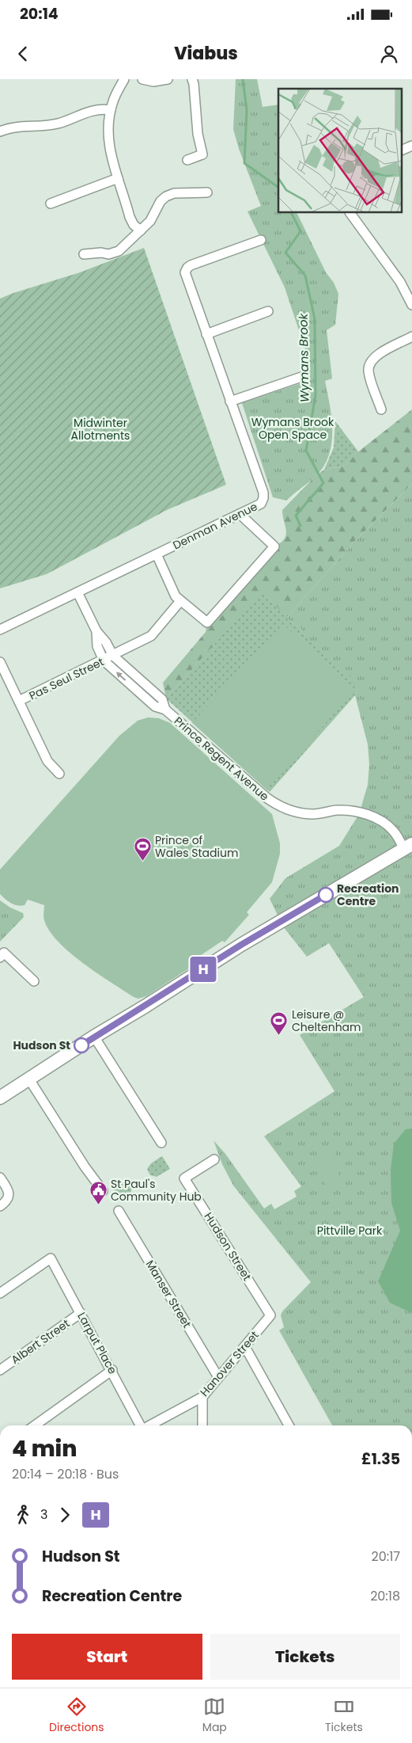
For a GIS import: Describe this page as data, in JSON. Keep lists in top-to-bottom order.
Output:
{
  "streets": {
    "street": [
      "Denman Avenue",
      "Pas Seul Street",
      "Prince Regent Avenue",
      "Hudson Street",
      "Manser Street",
      "Albert Street",
      "Larput Place",
      "Hanover Street"
    ]
  },
  "crossings": [
    ["Denman Avenue", "Prince Regent Avenue"],
    ["Pas Seul Street", "Prince Regent Avenue"],
    ["Hudson Street", "Hanover Street"],
    ["Manser Street", "Hanover Street"],
    ["Albert Street", "Larput Place"]
  ],
  "water": ["Wymans Brook"],
  "parks": ["Wymans Brook Open Space", "Midwinter Allotments", "Pittville Park"],
  "places": {
    "sports": ["Prince of Wales Stadium", "Leisure @ Cheltenham"],
    "other": ["Recreation Centre", "Hudson St"],
    "public building": ["St Paul's Community Hub"]
  },
  "lines": ["bus line H"],
  "page": {
    "status": "20:14",
    "header": "Viabus",
    "on_map": "H",
    "heading": ["4 min", "20:14 – 20:18 · Bus", "£1.35"],
    "legs": ["3", "H"],
    "list": [
      {
        "name": "Hudson St",
        "value": "20:17"
      },
      {
        "name": "Recreation Centre",
        "value": "20:18"
      }
    ],
    "buttons": ["Start", "Tickets"],
    "tabs": ["Directions", "Map", "Tickets"]
  }
}
